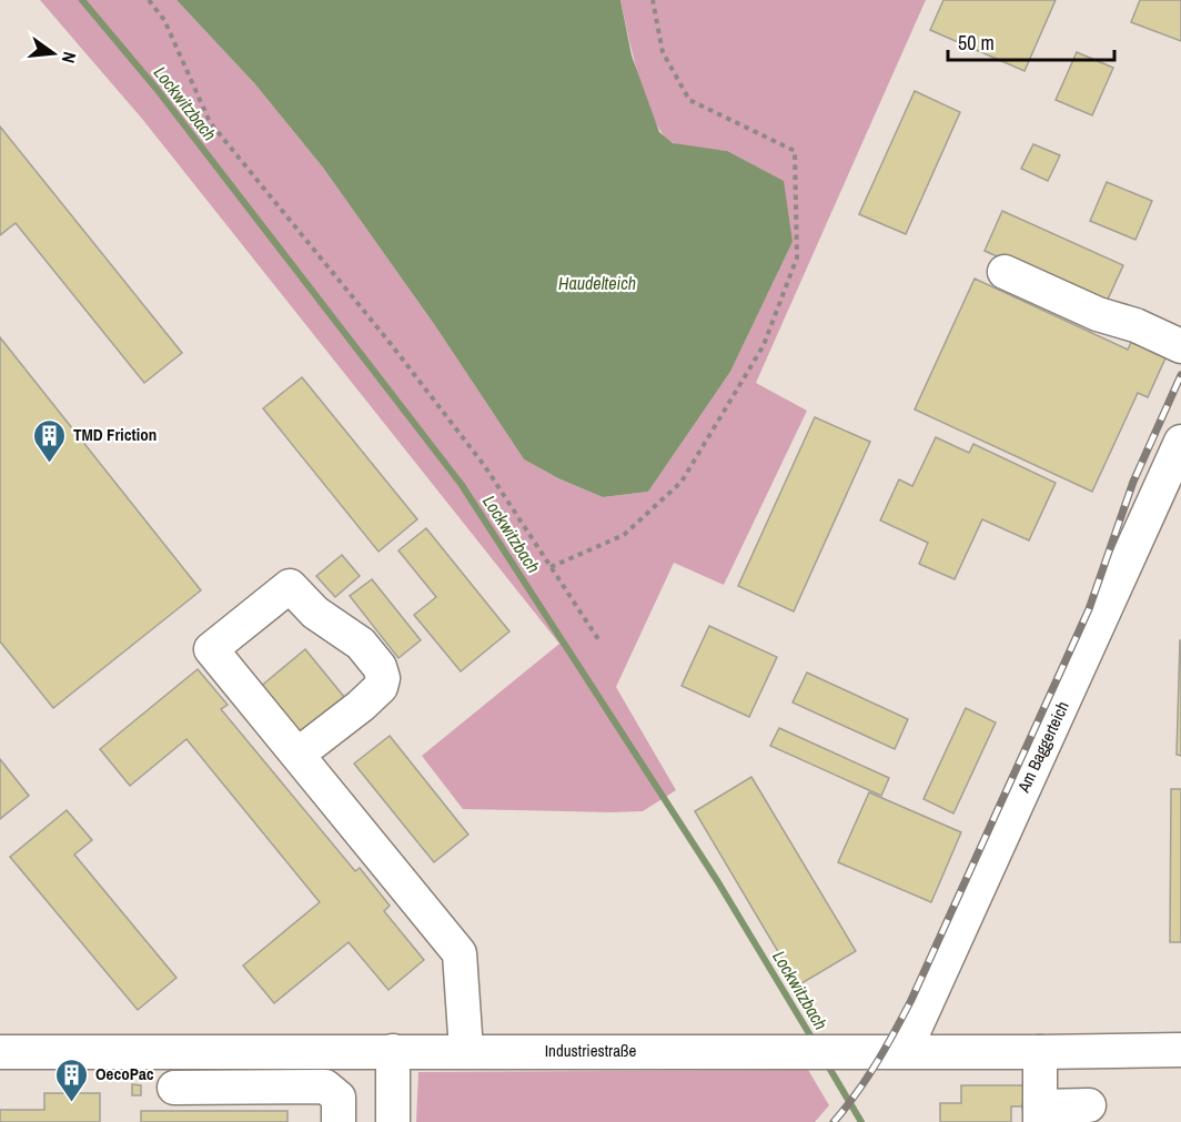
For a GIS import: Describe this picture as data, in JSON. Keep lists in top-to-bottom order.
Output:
{
  "streets": {
    "street": ["Am Baggerteich", "Industriestraße"]
  },
  "crossings": [
    ["Am Baggerteich", "Industriestraße"]
  ],
  "water": ["Lockwitzbach", "Haudelteich"],
  "places": {
    "building": ["TMD Friction", "OecoPac"]
  },
  "scale_bar": "50 m",
  "north": "right"
}
